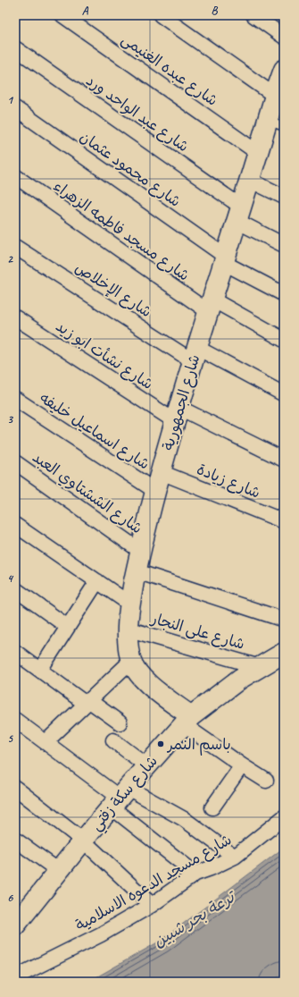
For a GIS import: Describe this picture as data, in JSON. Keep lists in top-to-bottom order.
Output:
{
  "streets": {
    "street": [
      "شارع عبده الغنيمى",
      "شارع عبد الواحد ورد",
      "شارع محمود عثمان",
      "شارع مسجد فاطمه الزهراء",
      "شارع الإخلاص",
      "شارع نشأت ابو زيد",
      "شارع الجمهورية",
      "شارع اسماعيل خليفه",
      "شارع زيادة",
      "شارع الششتاوي العبد",
      "شارع على النجار",
      "شارع سكة زفتي",
      "شارع مسجد الدعوه الاسلامية"
    ]
  },
  "crossings": [
    ["شارع عبده الغنيمى", "شارع الجمهورية"],
    ["شارع عبد الواحد ورد", "شارع الجمهورية"],
    ["شارع محمود عثمان", "شارع الجمهورية"],
    ["شارع مسجد فاطمه الزهراء", "شارع الجمهورية"],
    ["شارع الإخلاص", "شارع الجمهورية"],
    ["شارع نشأت ابو زيد", "شارع الجمهورية"],
    ["شارع الجمهورية", "شارع اسماعيل خليفه"],
    ["شارع الجمهورية", "شارع زيادة"],
    ["شارع الجمهورية", "شارع الششتاوي العبد"],
    ["شارع الجمهورية", "شارع على النجار"],
    ["شارع الجمهورية", "شارع سكة زفتي"],
    ["شارع على النجار", "شارع سكة زفتي"]
  ],
  "water": ["ترعة بحر شبين"],
  "places": ["باسم النمر"],
  "grid": {
    "columns": ["A", "B"],
    "rows": [
      "1",
      "2",
      "3",
      "4",
      "5",
      "6"
    ]
  }
}
